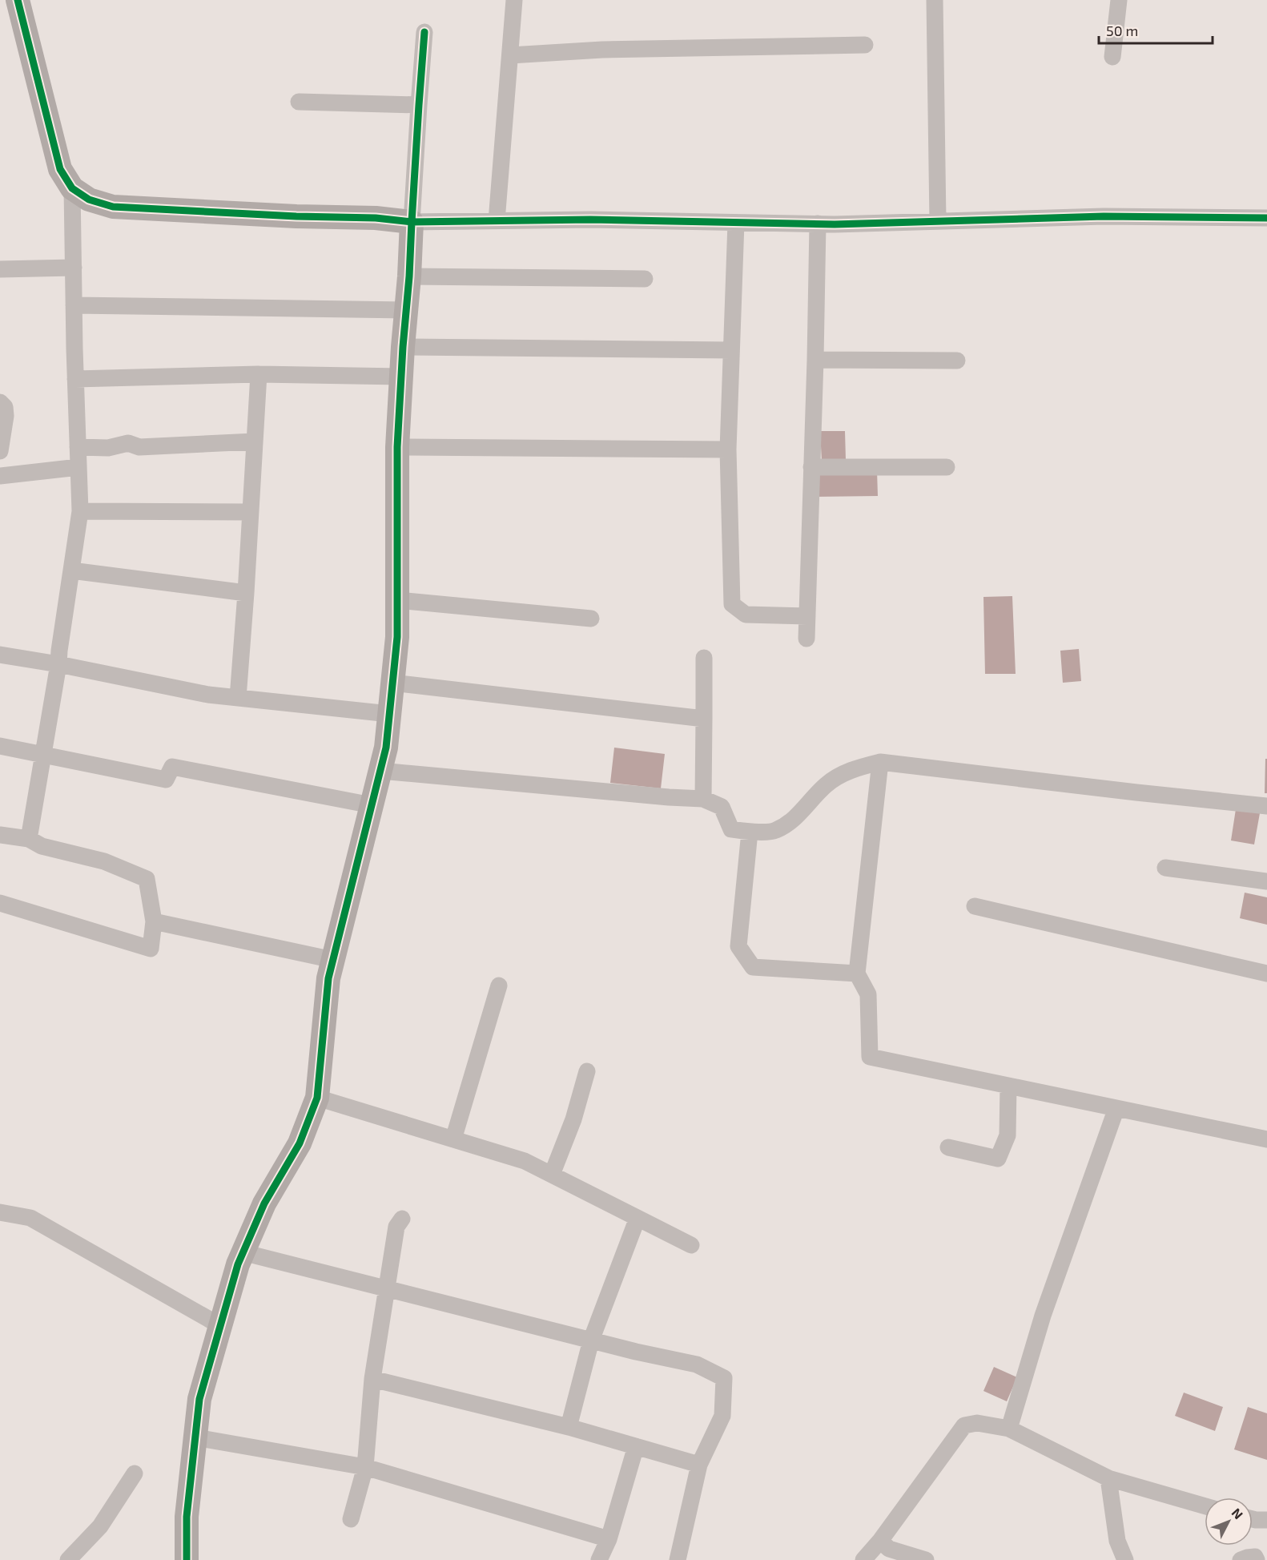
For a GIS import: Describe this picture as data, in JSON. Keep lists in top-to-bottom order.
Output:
{
  "scale_bar": "50 m",
  "north": "top right"
}
